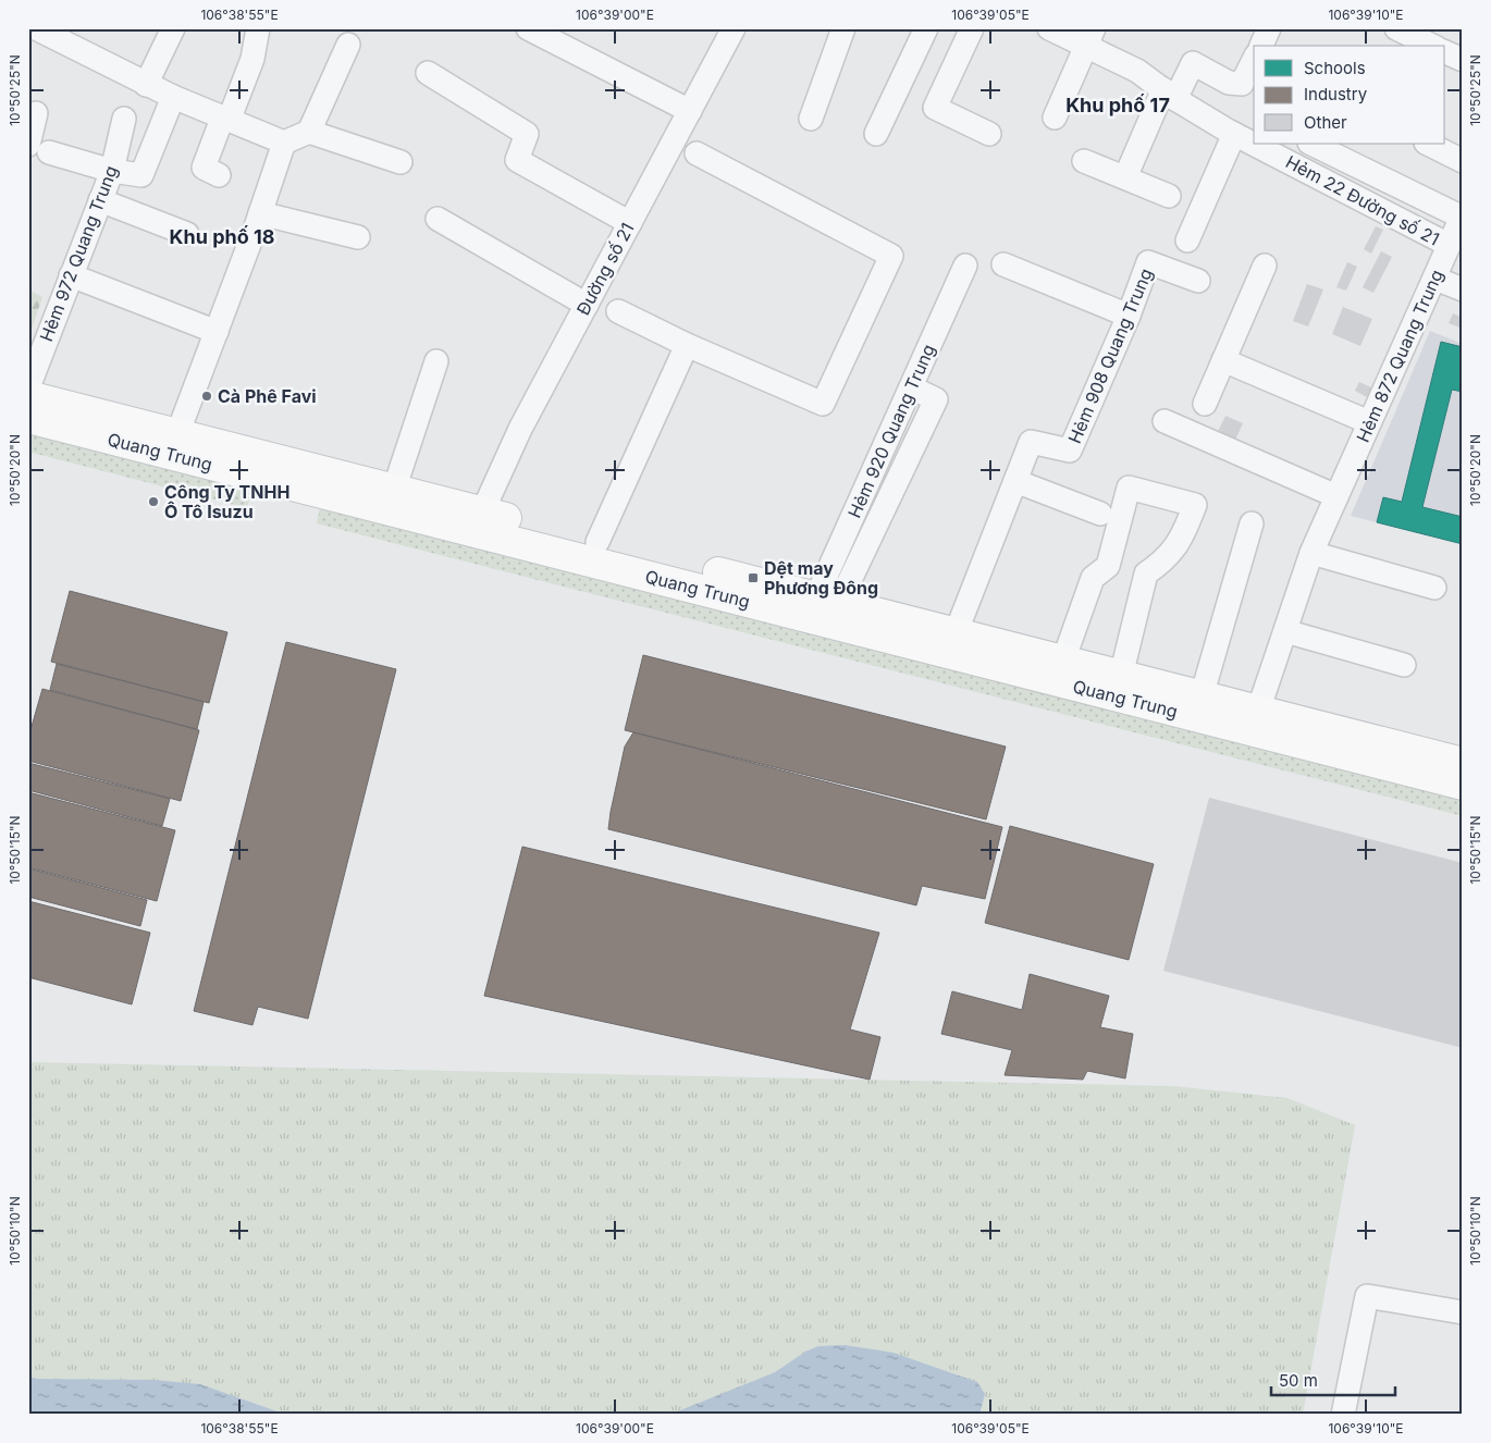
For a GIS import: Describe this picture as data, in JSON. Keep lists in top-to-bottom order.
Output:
{
  "streets": {
    "main road": ["Quang Trung"],
    "street": [
      "Hẻm 22 Đường số 21",
      "Hẻm 972 Quang Trung",
      "Đường số 21",
      "Hẻm 908 Quang Trung",
      "Hẻm 872 Quang Trung",
      "Hẻm 920 Quang Trung"
    ]
  },
  "crossings": [
    ["Hẻm 22 Đường số 21", "Hẻm 872 Quang Trung"],
    ["Đường số 21", "Quang Trung"],
    ["Hẻm 908 Quang Trung", "Quang Trung"],
    ["Hẻm 872 Quang Trung", "Quang Trung"],
    ["Hẻm 920 Quang Trung", "Quang Trung"]
  ],
  "districts": ["Khu phố 17", "Khu phố 18"],
  "places": {
    "other": ["Cà Phê Favi", "Công Ty TNHH Ô Tô Isuzu"],
    "transit": ["Dệt may Phương Đông"]
  },
  "legend": ["Schools", "Industry", "Other"],
  "scale_bar": "50 m",
  "coordinates": [
    "106°38'55\"E",
    "106°39'00\"E",
    "106°39'05\"E",
    "106°39'10\"E",
    "10°50'25\"N",
    "10°50'20\"N",
    "10°50'15\"N",
    "10°50'10\"N"
  ]
}
